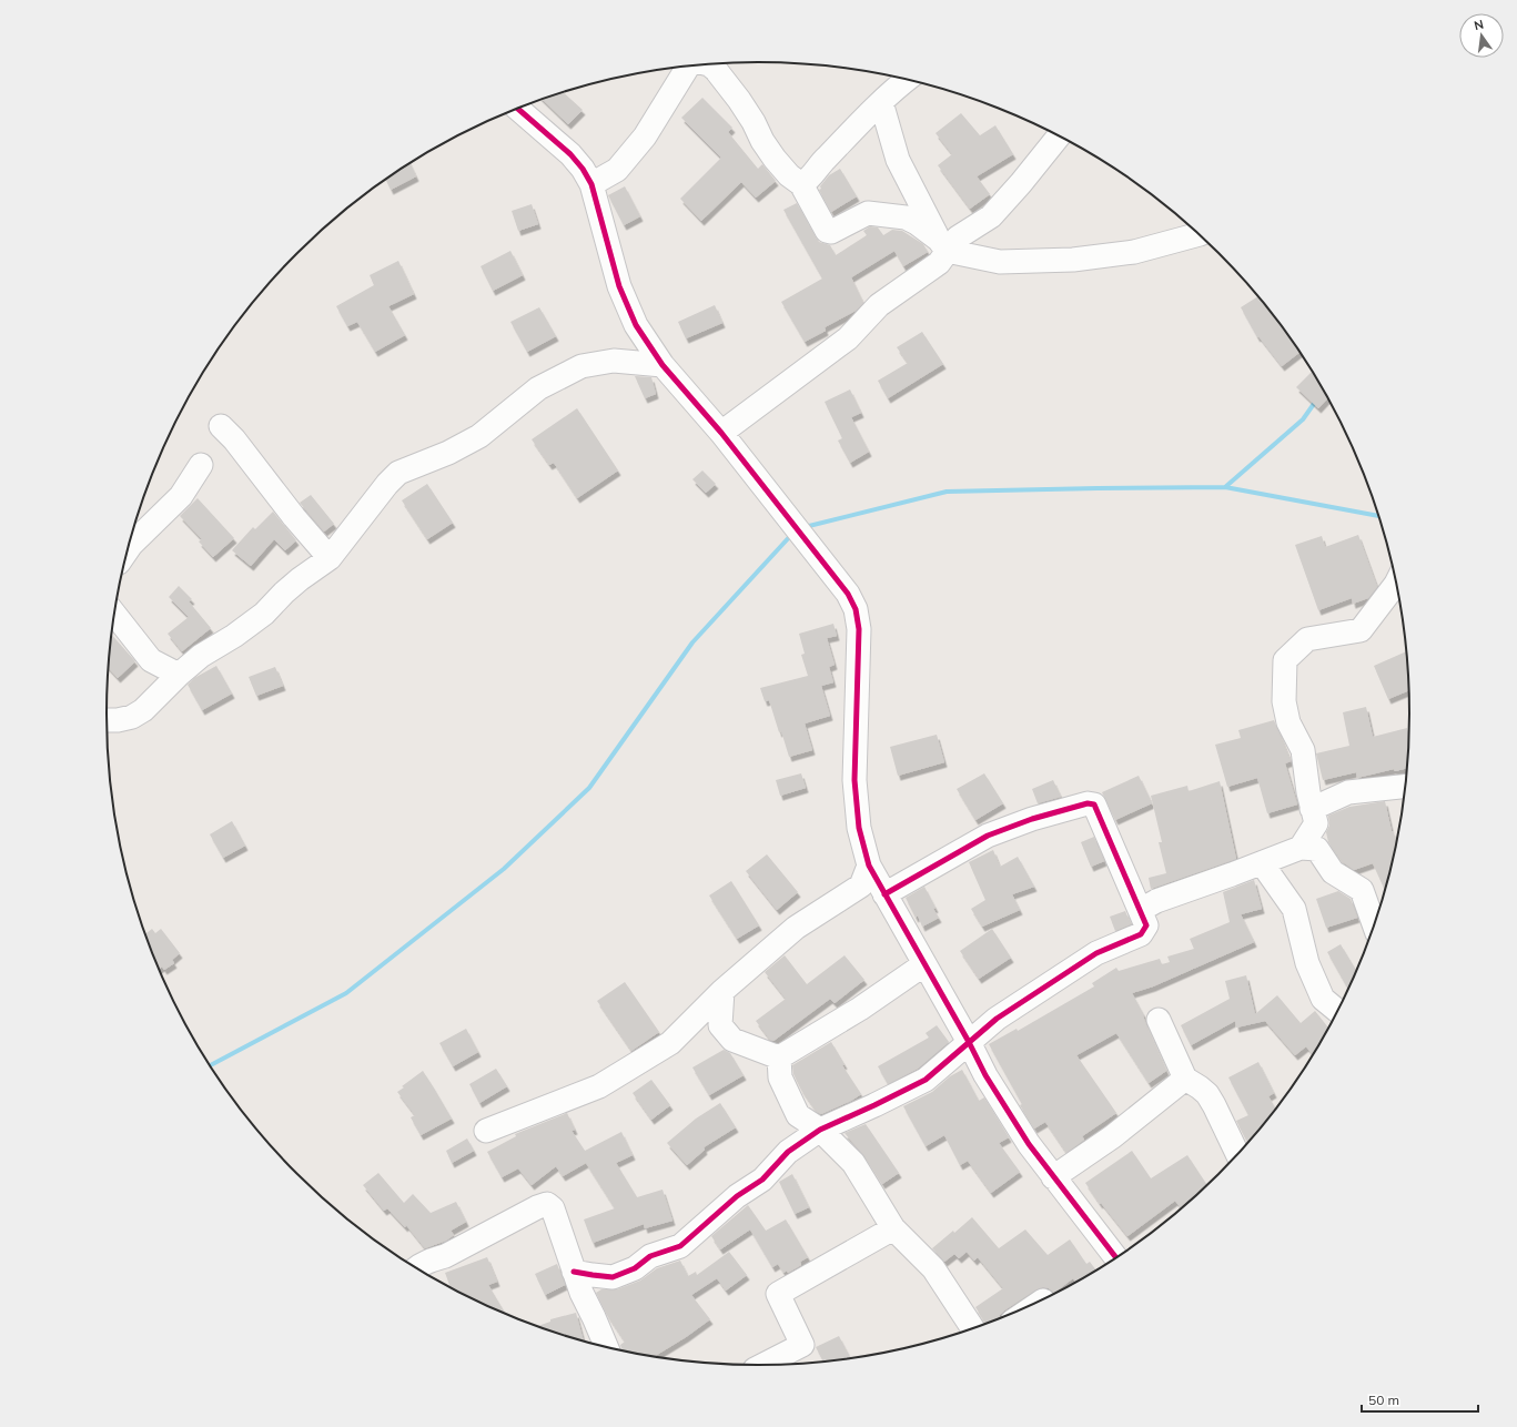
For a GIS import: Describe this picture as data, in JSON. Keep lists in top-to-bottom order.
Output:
{
  "scale_bar": "50 m",
  "north": "top"
}
